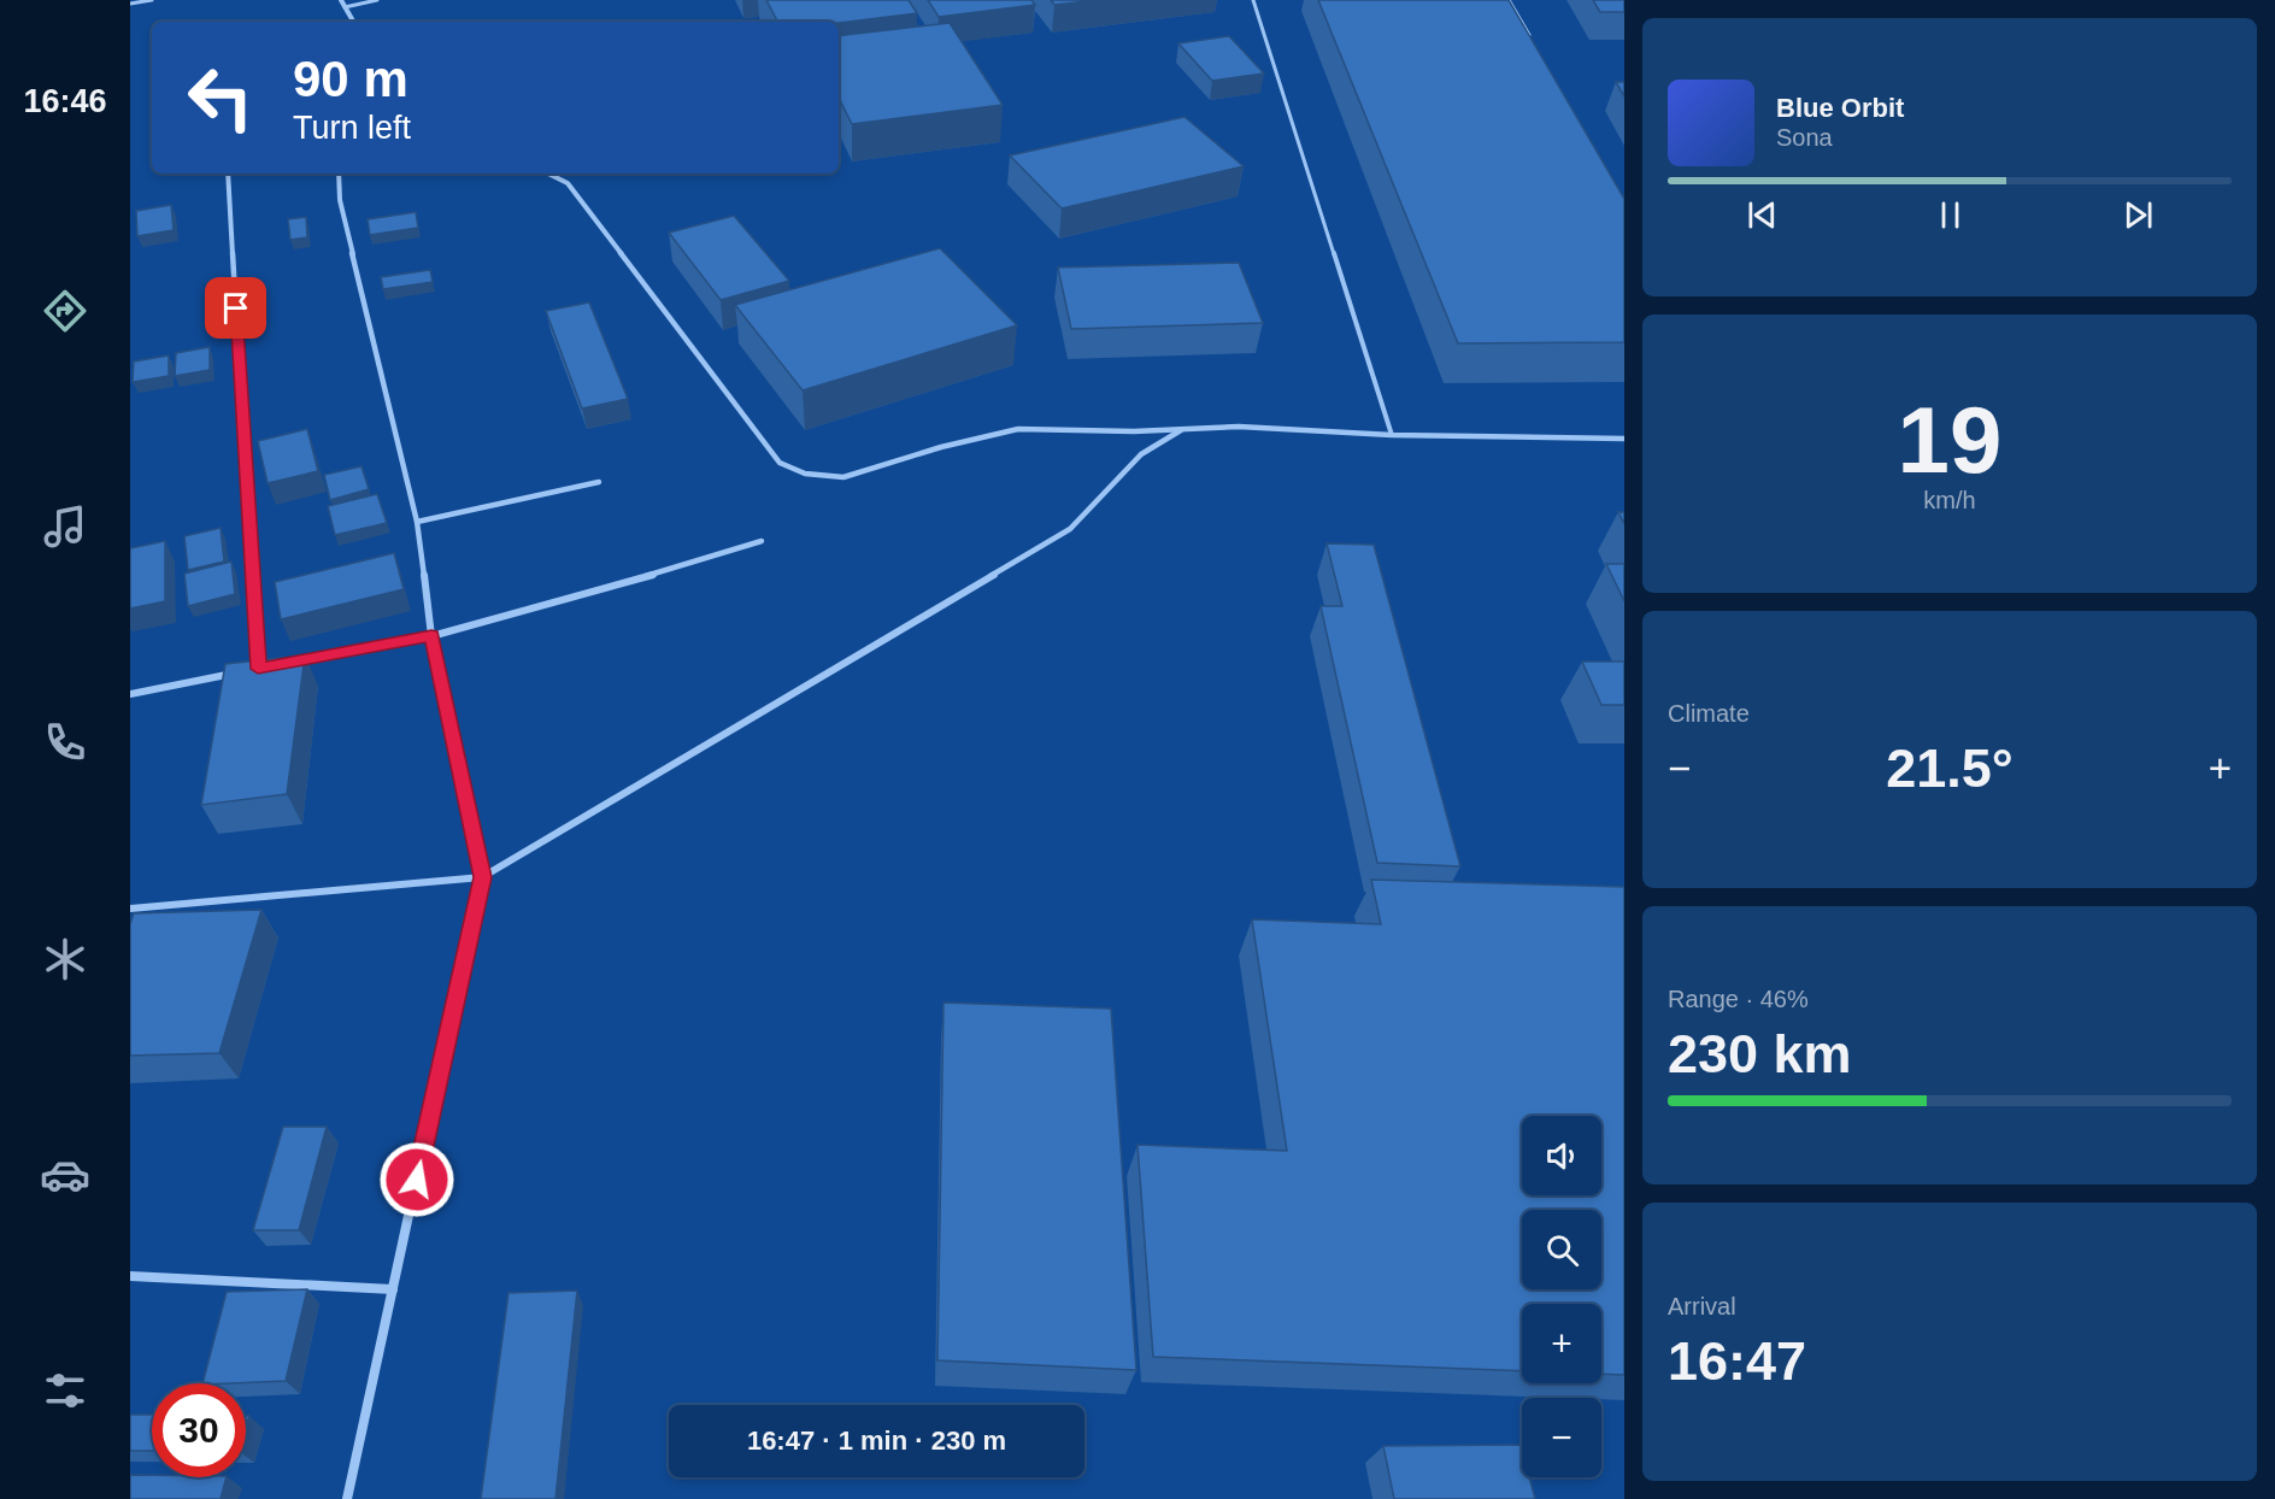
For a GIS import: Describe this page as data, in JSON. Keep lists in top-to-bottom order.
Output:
{
  "page": {
    "tabs": "16:46",
    "turn": ["90 m", "Turn left"],
    "song": ["Blue Orbit", "Sona"],
    "tile": [
      ["19", "km/h"],
      "Climate",
      ["Range · 46%", "230 km"],
      ["Arrival", "16:47"]
    ],
    "heat": ["−", "21.5°", "+"],
    "map_buttons": ["+", "−"],
    "limit": "30",
    "trip": "16:47 · 1 min · 230 m"
  }
}
